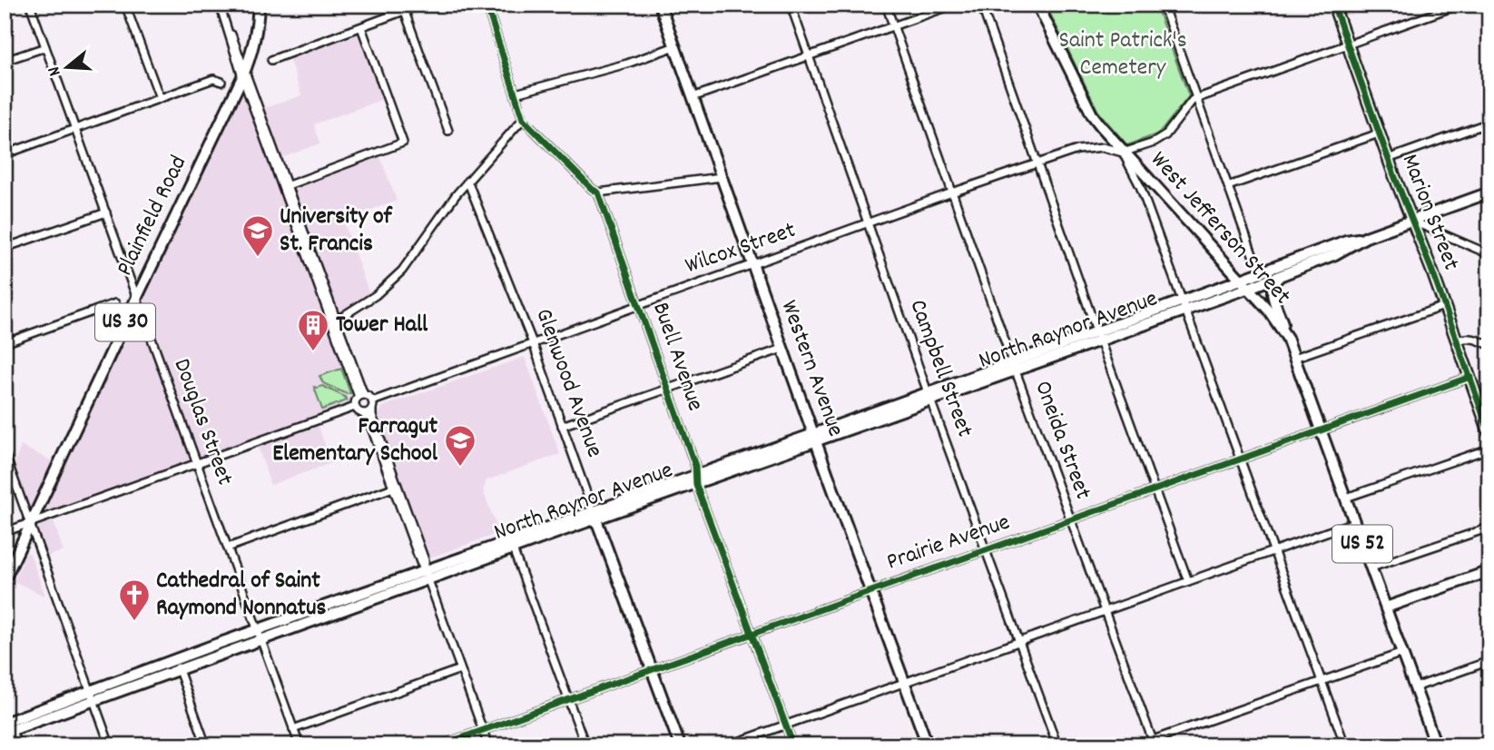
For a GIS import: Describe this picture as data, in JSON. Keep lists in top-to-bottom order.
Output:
{
  "streets": {
    "main road": [
      "Marion Street",
      "Plainfield Road",
      "West Jefferson Street",
      "US 30",
      "North Raynor Avenue",
      "Western Avenue",
      "Glenwood Avenue",
      "US 52"
    ],
    "street": [
      "Wilcox Street",
      "Buell Avenue",
      "Campbell Street",
      "Douglas Street",
      "Oneida Street",
      "Prairie Avenue"
    ]
  },
  "crossings": [
    ["Marion Street", "Prairie Avenue"],
    ["Plainfield Road", "Douglas Street"],
    ["West Jefferson Street", "Wilcox Street"],
    ["West Jefferson Street", "North Raynor Avenue"],
    ["West Jefferson Street", "Prairie Avenue"],
    ["West Jefferson Street", "US 52"],
    ["Wilcox Street", "Buell Avenue"],
    ["Wilcox Street", "Western Avenue"],
    ["Wilcox Street", "Campbell Street"],
    ["Wilcox Street", "Glenwood Avenue"],
    ["Wilcox Street", "Oneida Street"],
    ["North Raynor Avenue", "Buell Avenue"],
    ["North Raynor Avenue", "Western Avenue"],
    ["North Raynor Avenue", "Campbell Street"],
    ["North Raynor Avenue", "Glenwood Avenue"],
    ["North Raynor Avenue", "Douglas Street"],
    ["North Raynor Avenue", "Oneida Street"],
    ["North Raynor Avenue", "US 52"],
    ["Buell Avenue", "Prairie Avenue"],
    ["Western Avenue", "Prairie Avenue"],
    ["Campbell Street", "Prairie Avenue"],
    ["Glenwood Avenue", "Prairie Avenue"],
    ["Oneida Street", "Prairie Avenue"]
  ],
  "parks": ["Saint Patrick's Cemetery"],
  "places": {
    "school or university": ["University of St. Francis", "Farragut Elementary School"],
    "building": ["Tower Hall"],
    "church": ["Cathedral of Saint Raymond Nonnatus"]
  },
  "north": "left"
}
